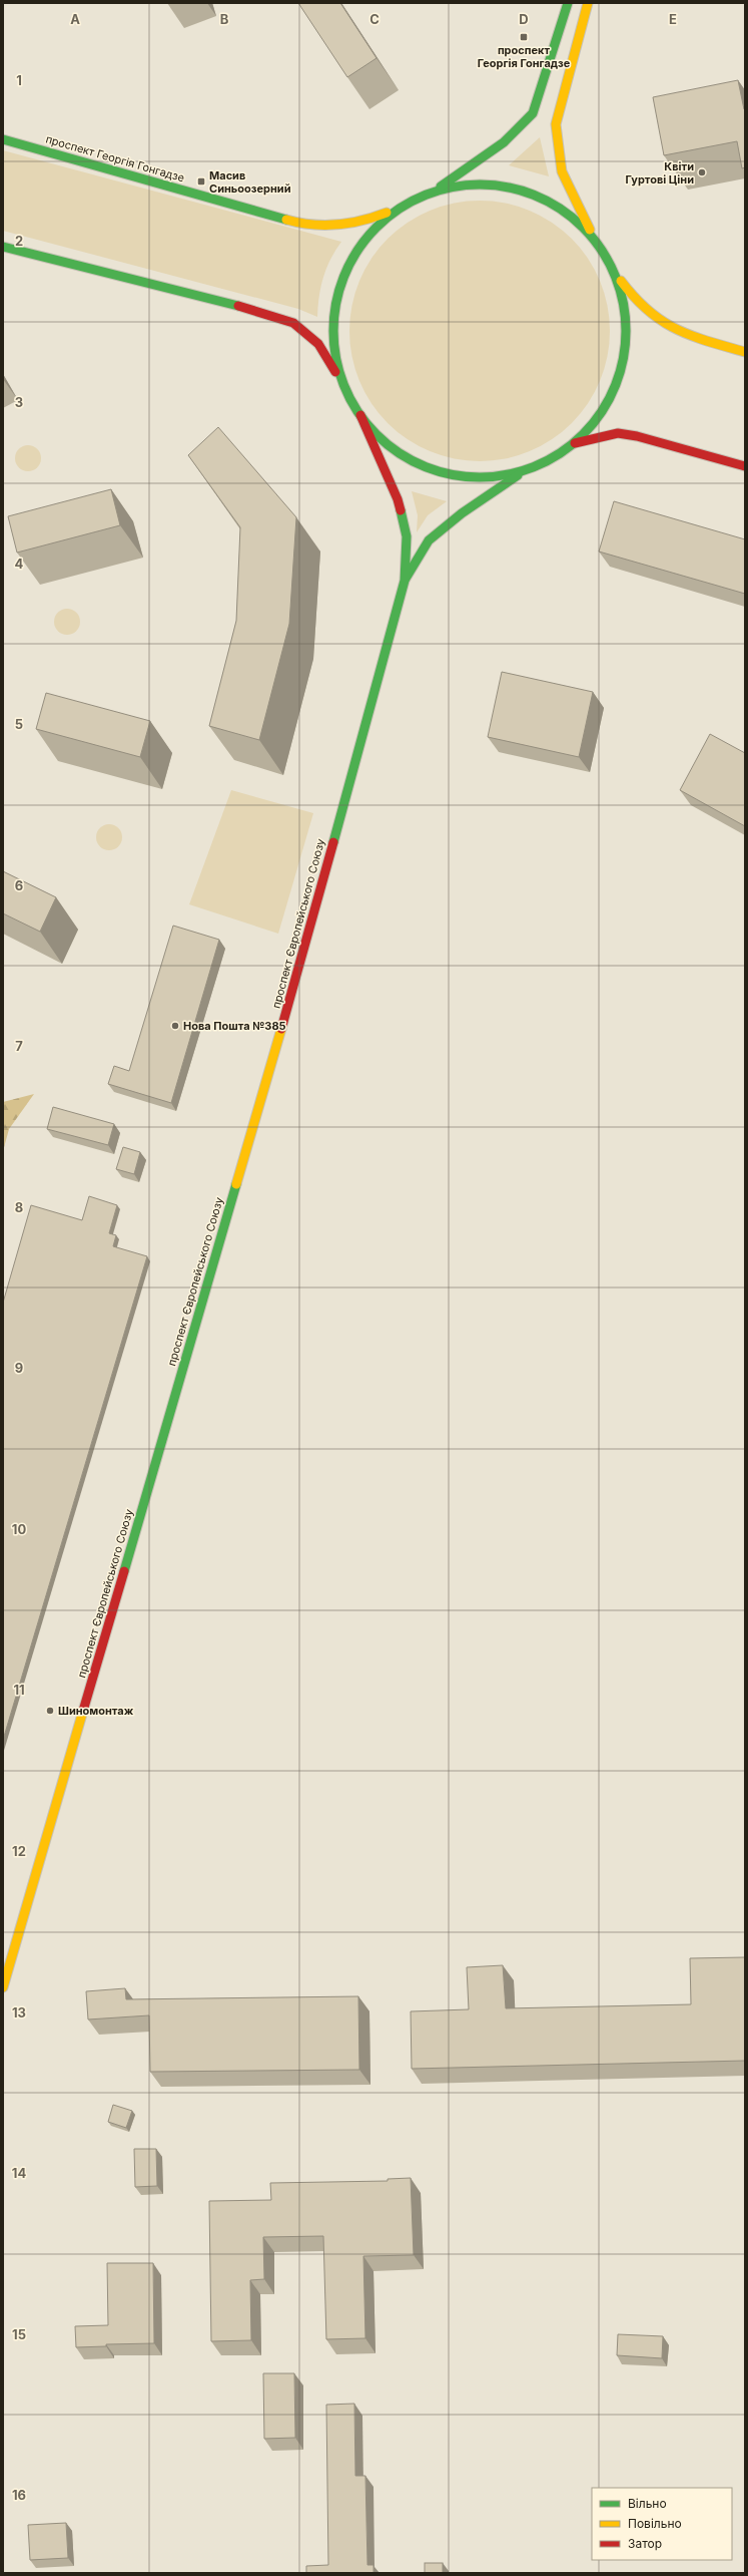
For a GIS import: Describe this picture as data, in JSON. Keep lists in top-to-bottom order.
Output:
{
  "streets": {
    "main road": ["проспект Георгія Гонгадзе", "проспект Європейського Союзу"]
  },
  "places": {
    "transit": ["проспект Георгія Гонгадзе", "Масив Синьоозерний"],
    "other": ["Квіти Гуртові Ціни", "Нова Пошта №385", "Шиномонтаж"]
  },
  "legend": ["Вільно", "Повільно", "Затор"],
  "grid": {
    "columns": [
      "A",
      "B",
      "C",
      "D",
      "E"
    ],
    "rows": [
      "1",
      "2",
      "3",
      "4",
      "5",
      "6",
      "7",
      "8",
      "9",
      "10",
      "11",
      "12",
      "13",
      "14",
      "15",
      "16"
    ]
  }
}
